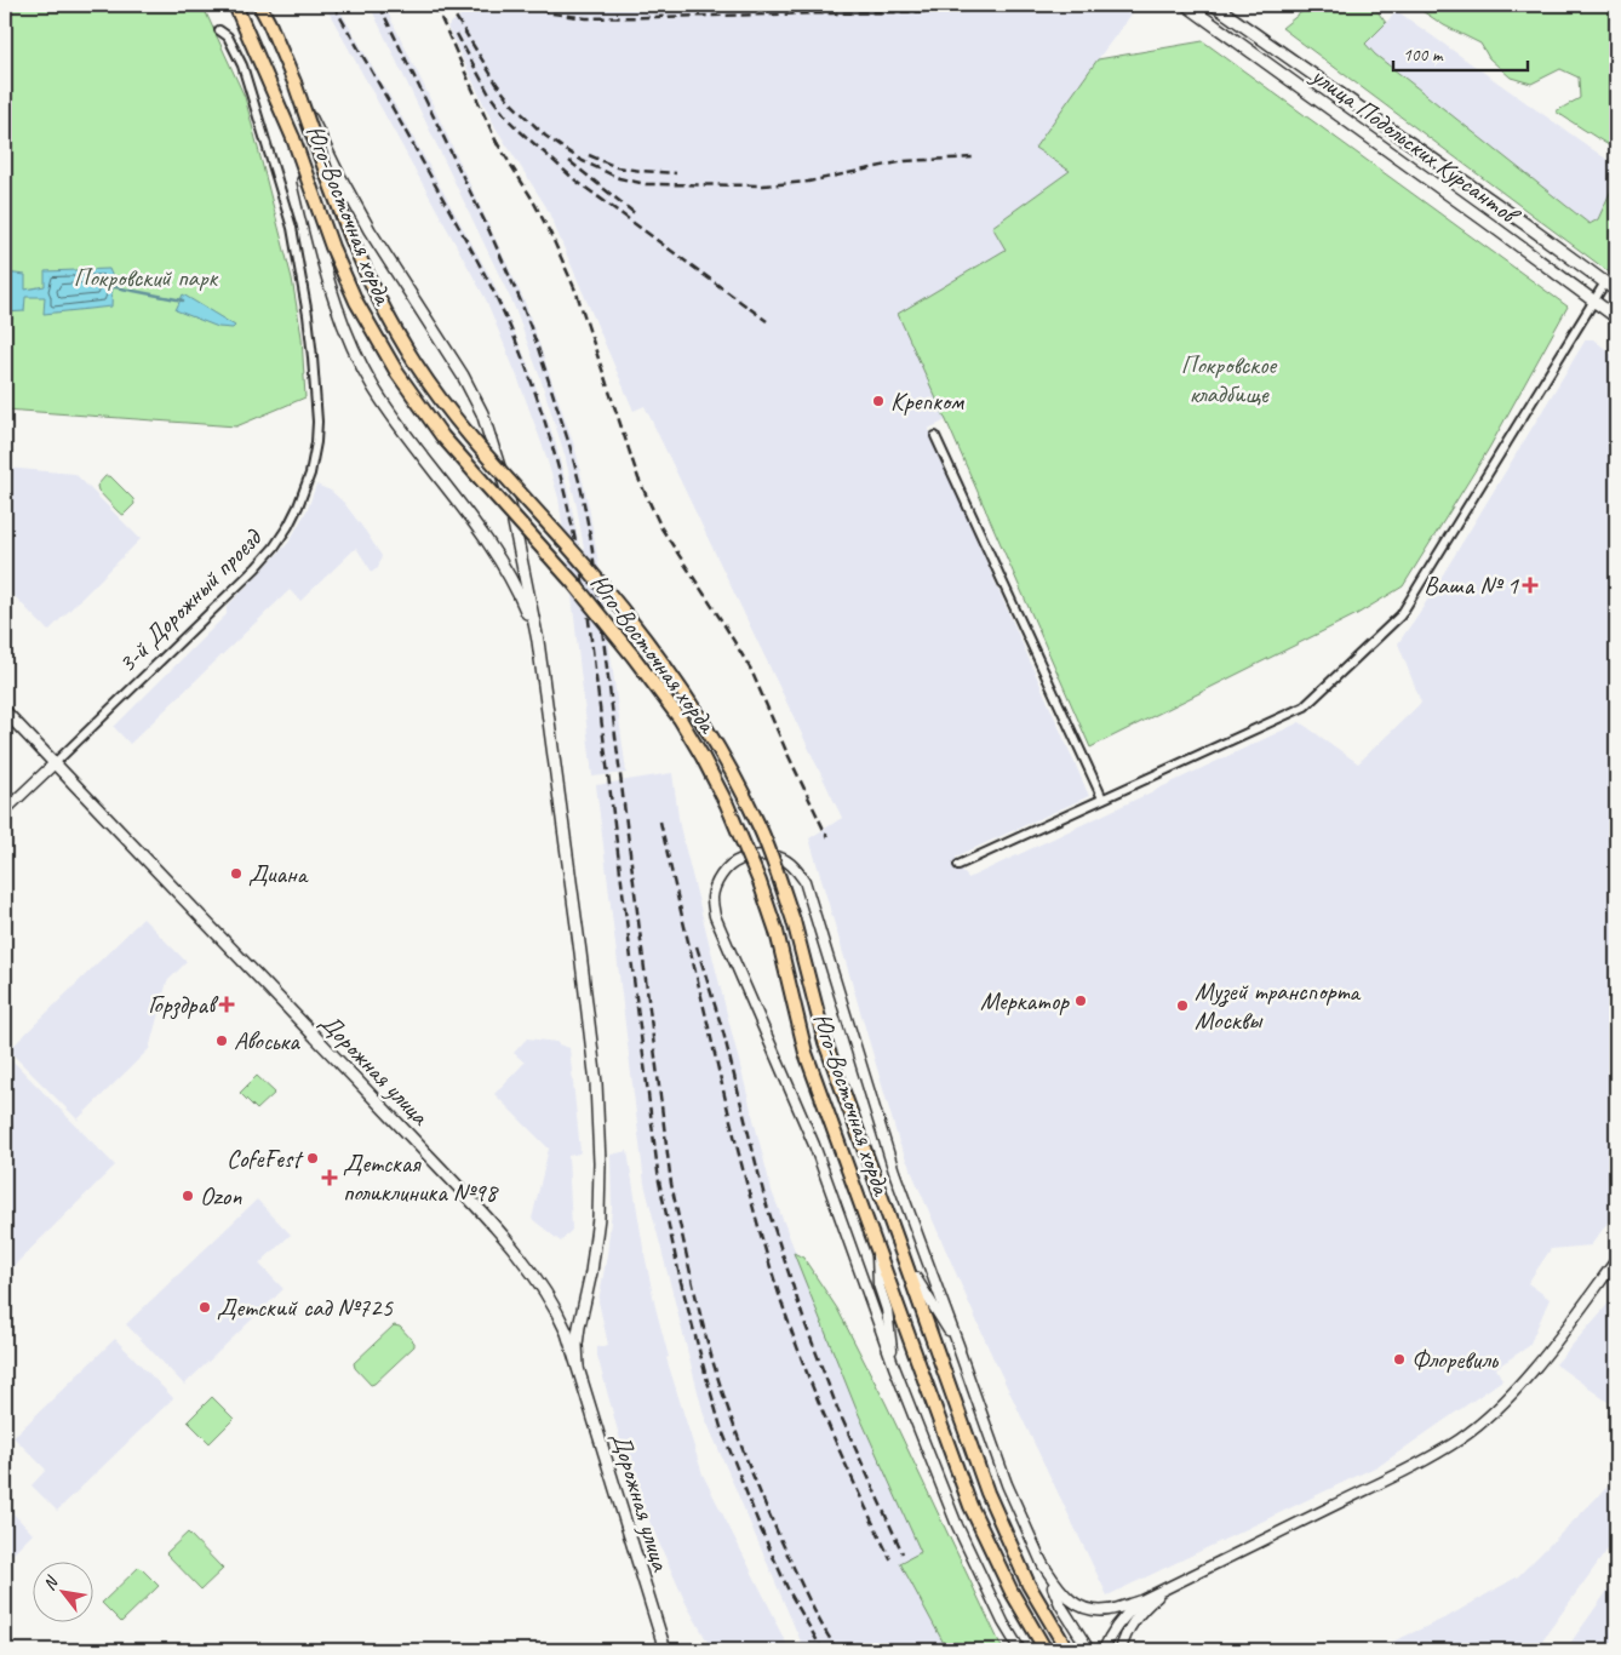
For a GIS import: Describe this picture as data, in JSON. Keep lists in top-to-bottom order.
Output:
{
  "streets": {
    "main road": ["улица Подольских Курсантов", "Юго-Восточная хорда", "Дорожная улица"],
    "street": ["3-й Дорожный проезд"]
  },
  "crossings": [
    ["3-й Дорожный проезд", "Дорожная улица"]
  ],
  "parks": ["Покровский парк", "Покровское кладбище"],
  "places": {
    "other": [
      "Крепком",
      "Диана",
      "Меркатор",
      "Музей транспорта Москвы",
      "Авоська",
      "CofeFest",
      "Ozon",
      "Детский сад №725",
      "Флоревиль"
    ],
    "health": ["Ваша № 1", "Горздрав", "Детская поликлиника №98"]
  },
  "scale_bar": "100 m",
  "north": "top left"
}
